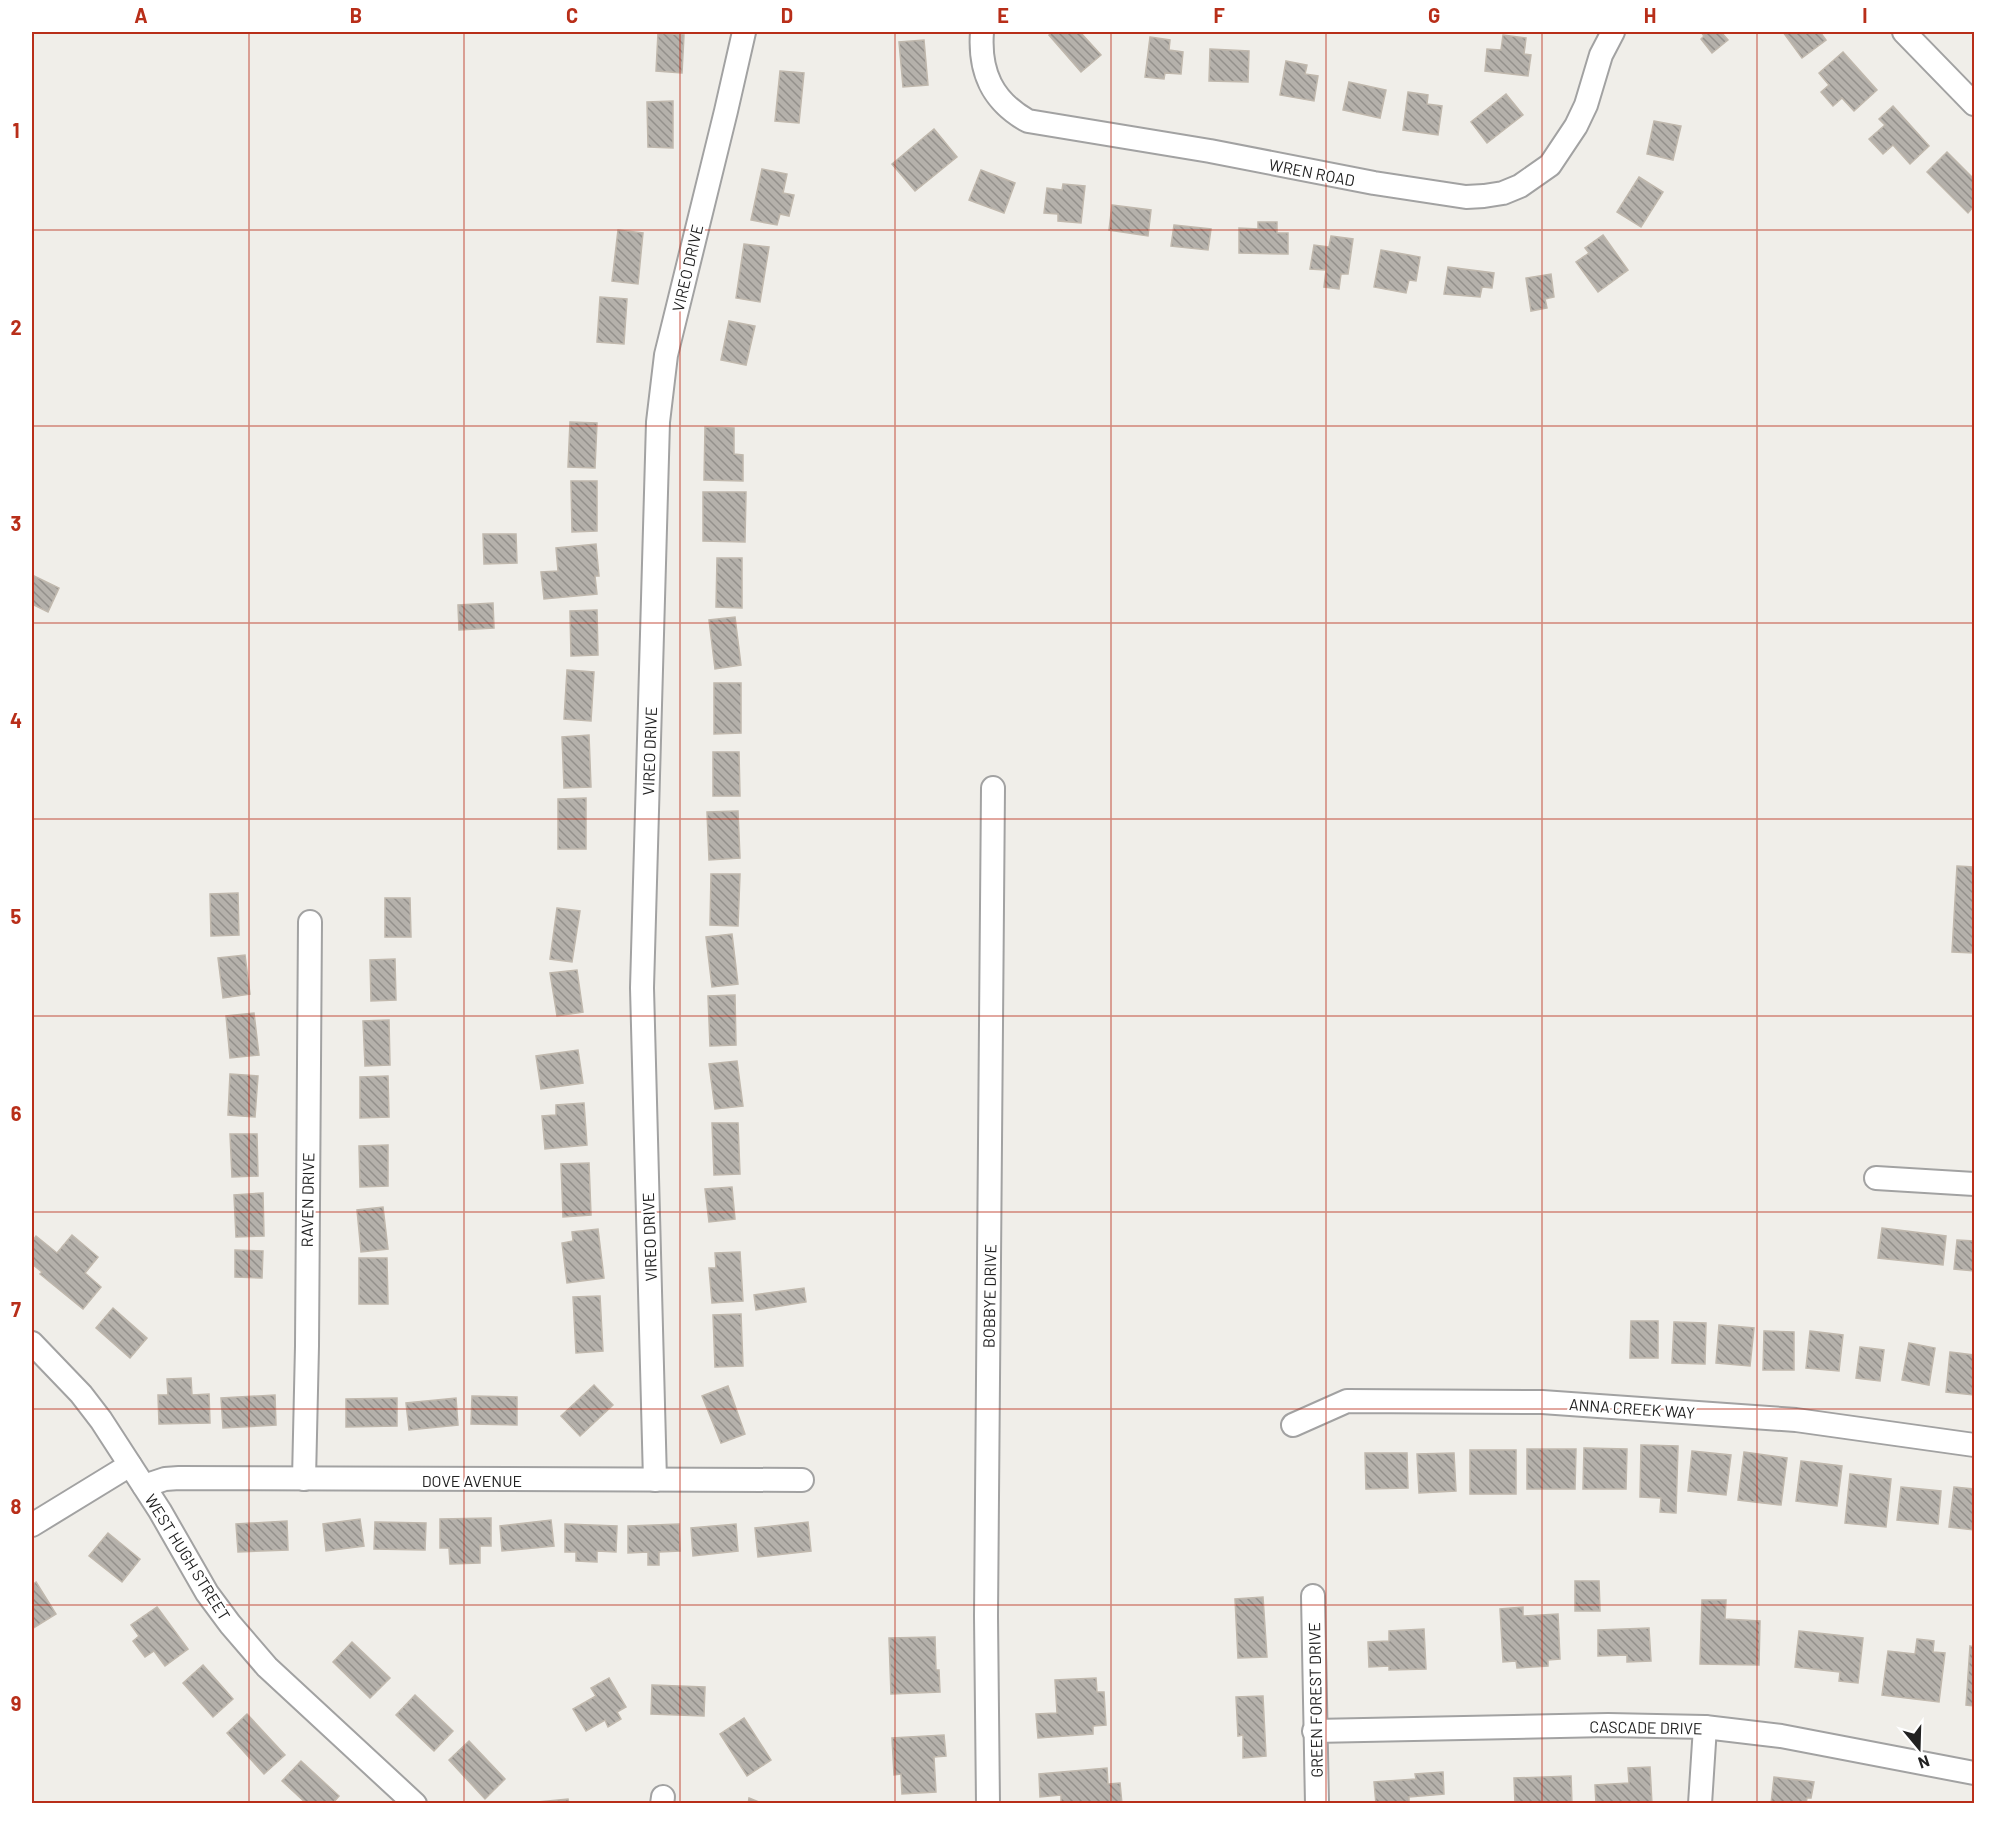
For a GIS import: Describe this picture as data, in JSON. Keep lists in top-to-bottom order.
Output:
{
  "streets": {
    "street": [
      "WREN ROAD",
      "VIREO DRIVE",
      "RAVEN DRIVE",
      "BOBBYE DRIVE",
      "ANNA CREEK WAY",
      "DOVE AVENUE",
      "WEST HUGH STREET",
      "GREEN FOREST DRIVE",
      "CASCADE DRIVE"
    ]
  },
  "crossings": [
    ["VIREO DRIVE", "DOVE AVENUE"],
    ["RAVEN DRIVE", "DOVE AVENUE"],
    ["DOVE AVENUE", "WEST HUGH STREET"],
    ["GREEN FOREST DRIVE", "CASCADE DRIVE"]
  ],
  "north": "bottom",
  "grid": {
    "columns": [
      "A",
      "B",
      "C",
      "D",
      "E",
      "F",
      "G",
      "H",
      "I"
    ],
    "rows": [
      "1",
      "2",
      "3",
      "4",
      "5",
      "6",
      "7",
      "8",
      "9"
    ]
  }
}
